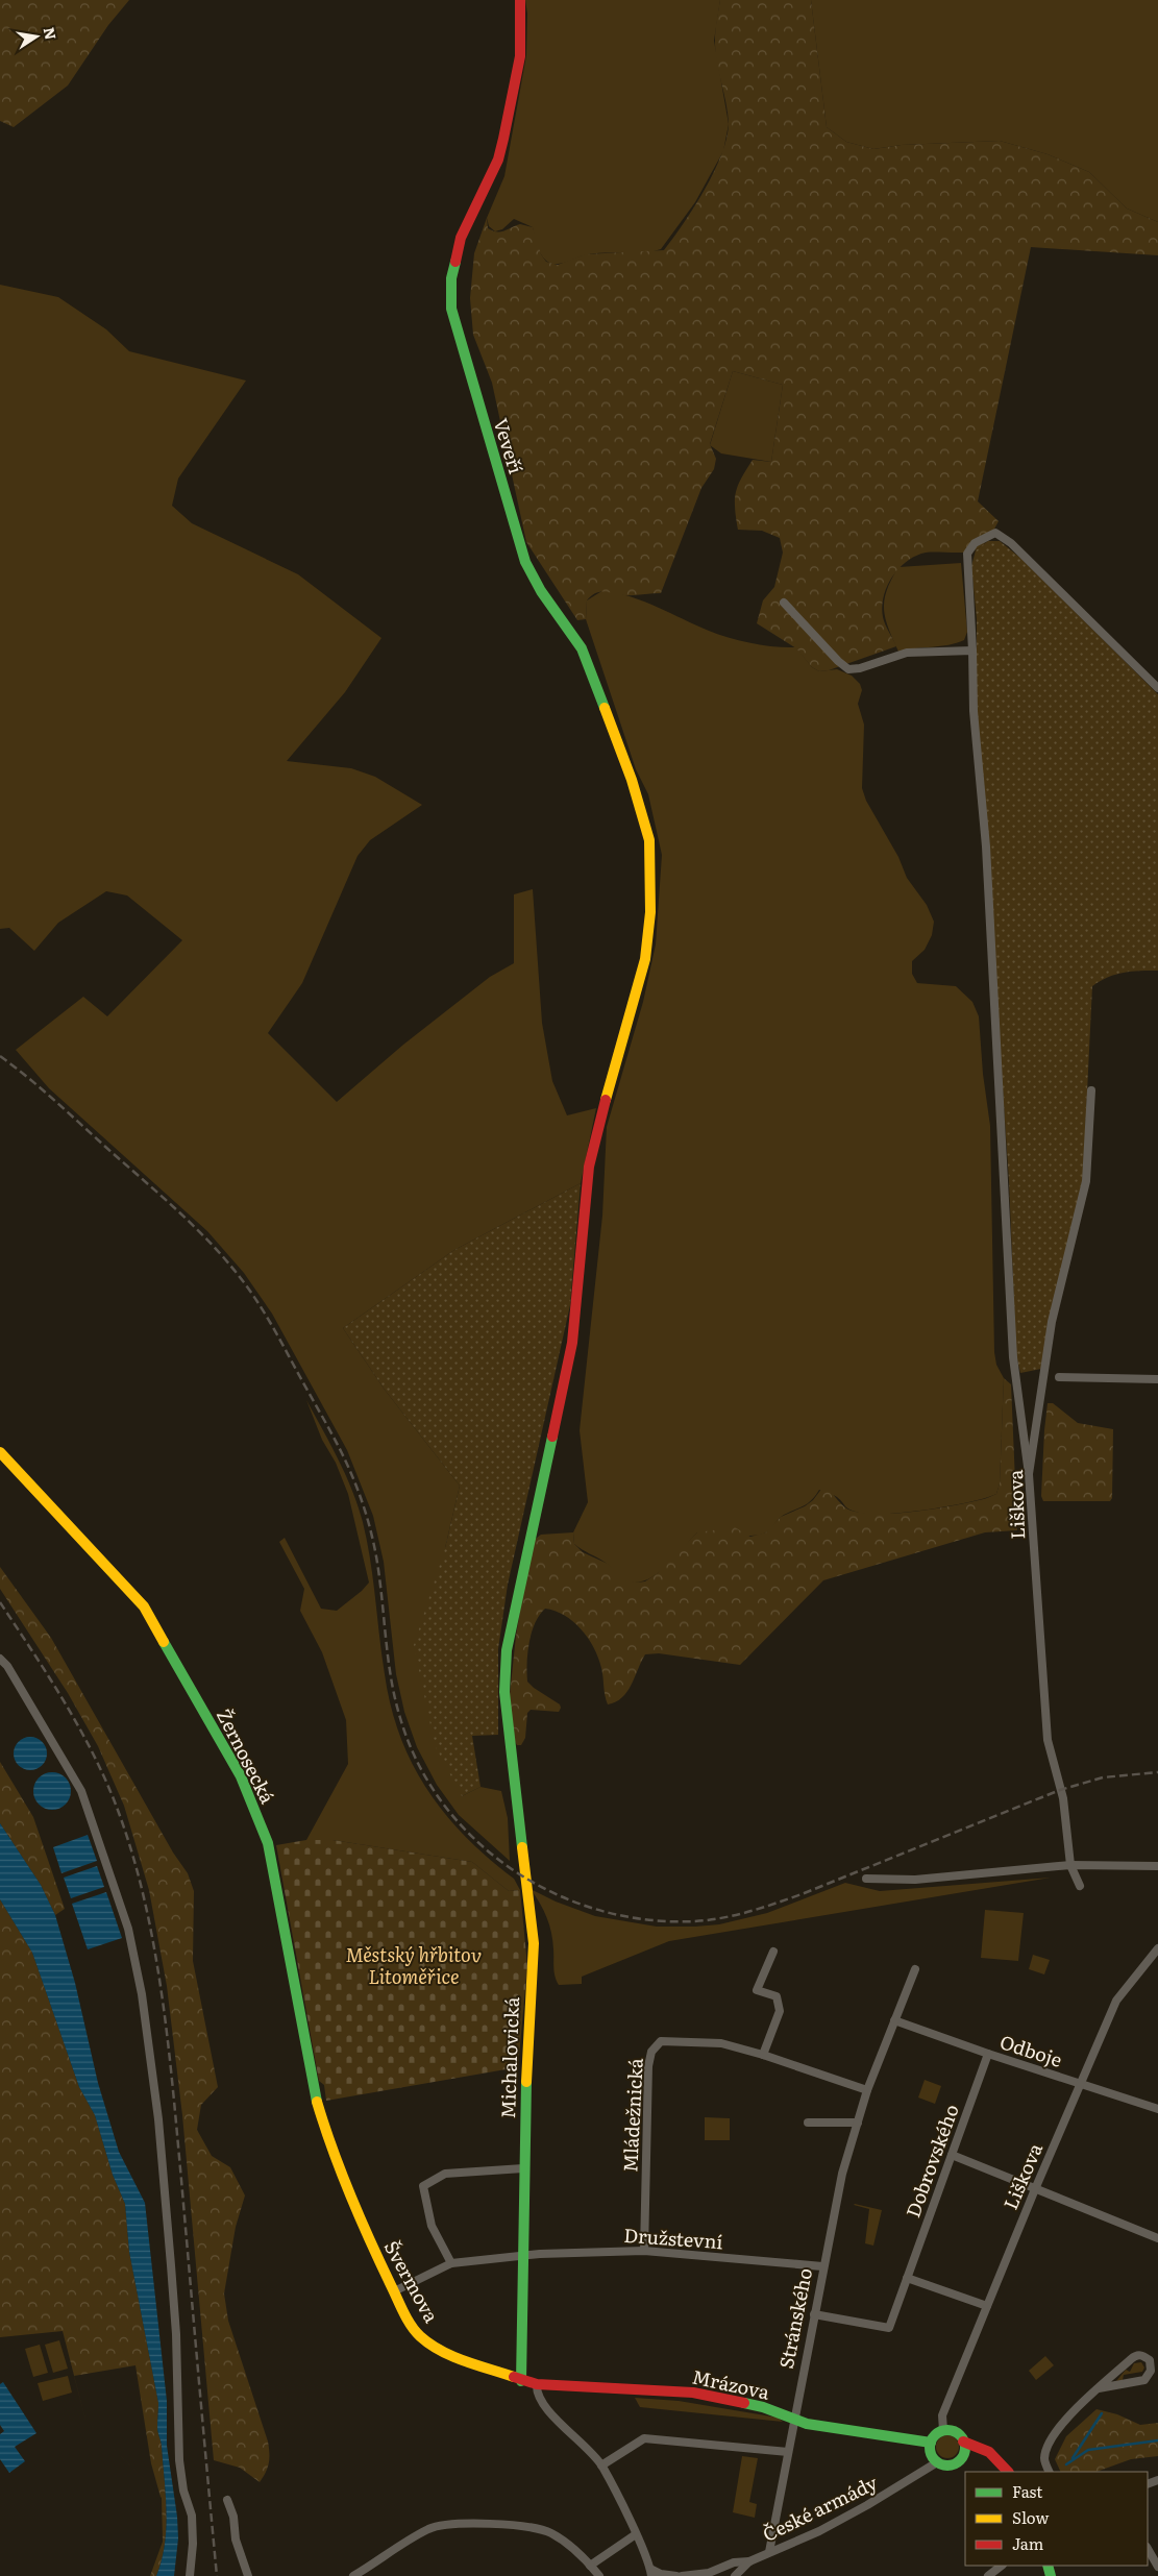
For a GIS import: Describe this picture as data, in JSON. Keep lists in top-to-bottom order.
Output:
{
  "streets": {
    "street": [
      "Veveří",
      "Liškova",
      "Žernosecká",
      "Odboje",
      "Michalovická",
      "Mládežnická",
      "Dobrovského",
      "Družstevní",
      "Švermova",
      "Stránského",
      "Mrázova",
      "České armády"
    ]
  },
  "crossings": [
    ["Veveří", "Michalovická"],
    ["Liškova", "Odboje"],
    ["Liškova", "Mrázova"],
    ["Liškova", "České armády"],
    ["Žernosecká", "Švermova"],
    ["Odboje", "Dobrovského"],
    ["Odboje", "Stránského"],
    ["Michalovická", "Družstevní"],
    ["Michalovická", "Švermova"],
    ["Michalovická", "Mrázova"],
    ["Mládežnická", "Družstevní"],
    ["Mládežnická", "Stránského"],
    ["Dobrovského", "Stránského"],
    ["Družstevní", "Švermova"],
    ["Družstevní", "Stránského"],
    ["Švermova", "Mrázova"],
    ["Stránského", "Mrázova"],
    ["Stránského", "České armády"],
    ["Mrázova", "České armády"]
  ],
  "parks": ["Městský hřbitov Litoměřice"],
  "legend": ["Fast", "Slow", "Jam"],
  "north": "right"
}
